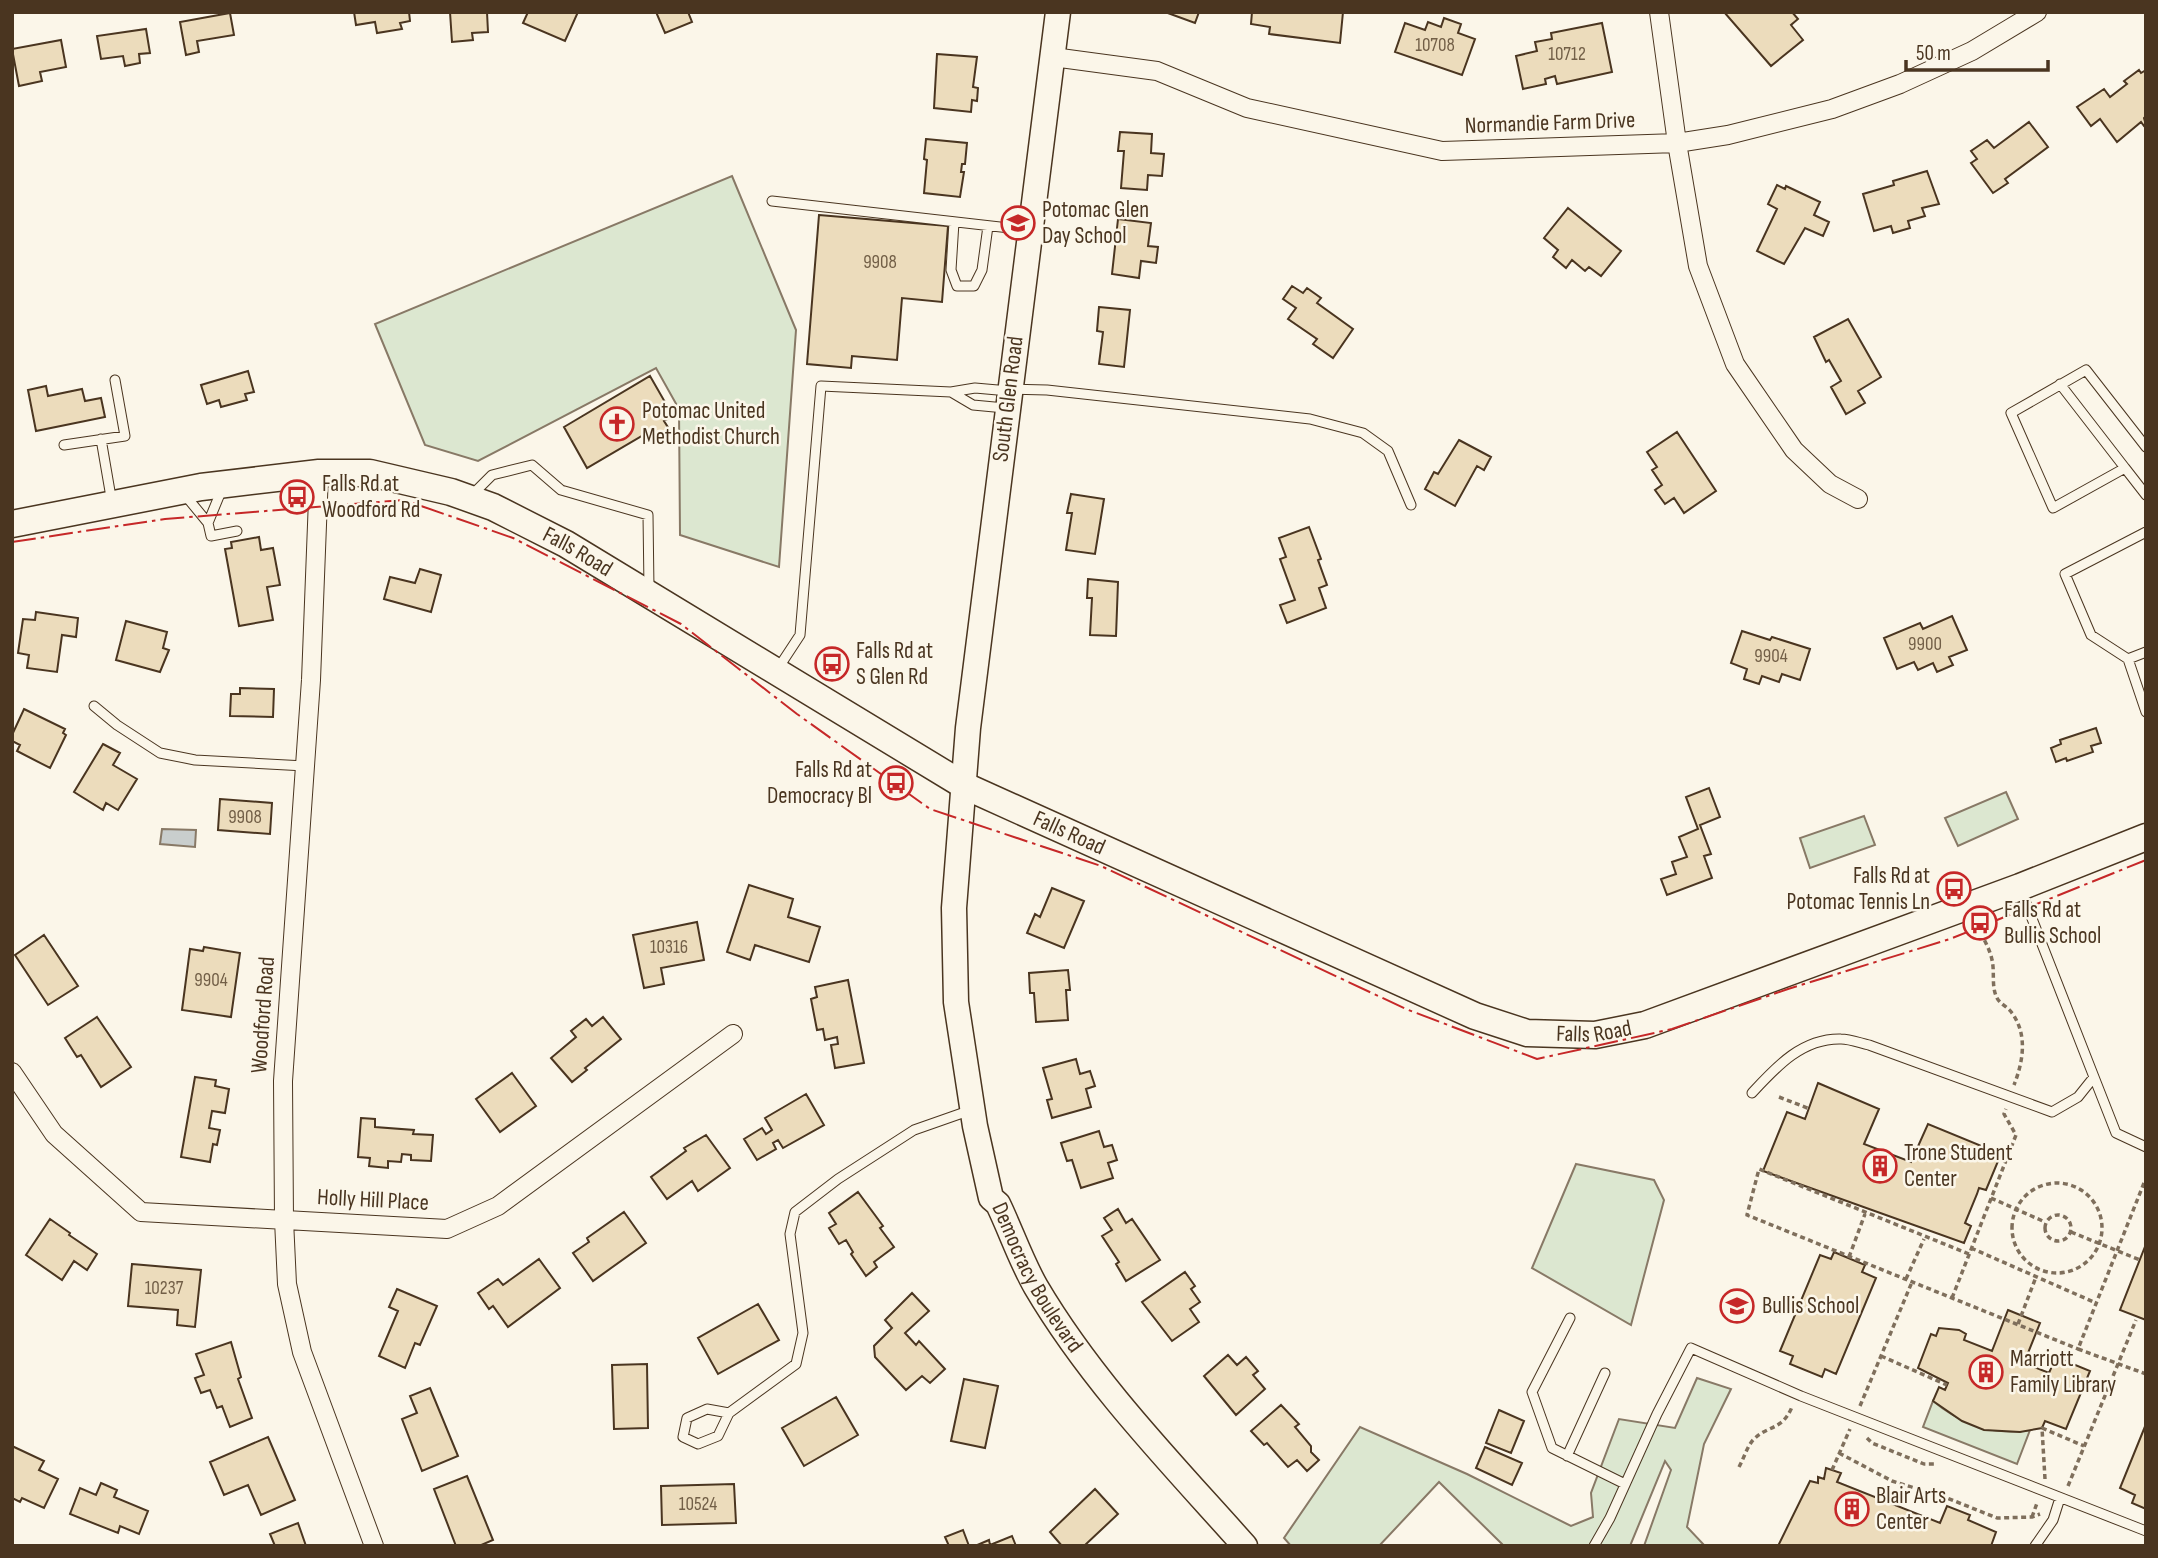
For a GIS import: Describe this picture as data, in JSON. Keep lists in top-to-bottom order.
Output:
{
  "streets": {
    "main road": ["South Glen Road", "Falls Road", "Democracy Boulevard"],
    "street": ["Normandie Farm Drive", "Woodford Road", "Holly Hill Place"]
  },
  "crossings": [
    ["Normandie Farm Drive", "South Glen Road"],
    ["South Glen Road", "Falls Road"],
    ["South Glen Road", "Democracy Boulevard"],
    ["Falls Road", "Woodford Road"],
    ["Falls Road", "Democracy Boulevard"],
    ["Woodford Road", "Holly Hill Place"]
  ],
  "places": {
    "school or university": ["Potomac Glen Day School", "Bullis School"],
    "church": ["Potomac United Methodist Church"],
    "bus stop": [
      "Falls Rd at Woodford Rd",
      "Falls Rd at S Glen Rd",
      "Falls Rd at Democracy Bl",
      "Falls Rd at Potomac Tennis Ln",
      "Falls Rd at Bullis School"
    ],
    "building": ["Trone Student Center", "Marriott Family Library", "Blair Arts Center"]
  },
  "house_numbers": [
    "10708",
    "10712",
    "9908",
    "9900",
    "9904",
    "9908",
    "10316",
    "9904",
    "10237",
    "10524"
  ],
  "scale_bar": "50 m"
}
